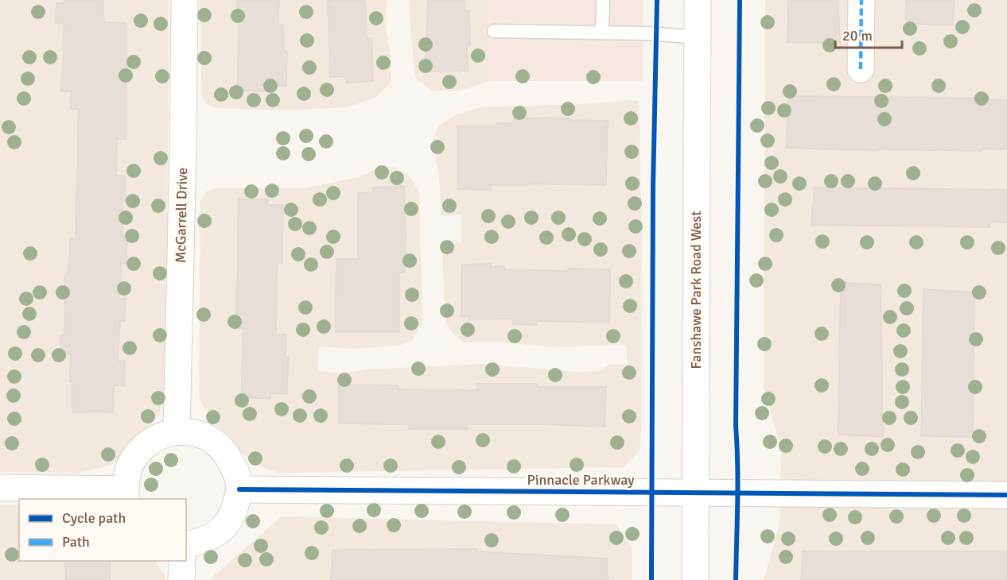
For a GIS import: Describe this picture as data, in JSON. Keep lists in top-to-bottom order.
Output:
{
  "streets": {
    "street": ["McGarrell Drive", "Fanshawe Park Road West", "Pinnacle Parkway"]
  },
  "crossings": [
    ["Fanshawe Park Road West", "Pinnacle Parkway"]
  ],
  "legend": ["Cycle path", "Path"],
  "scale_bar": "20 m"
}
